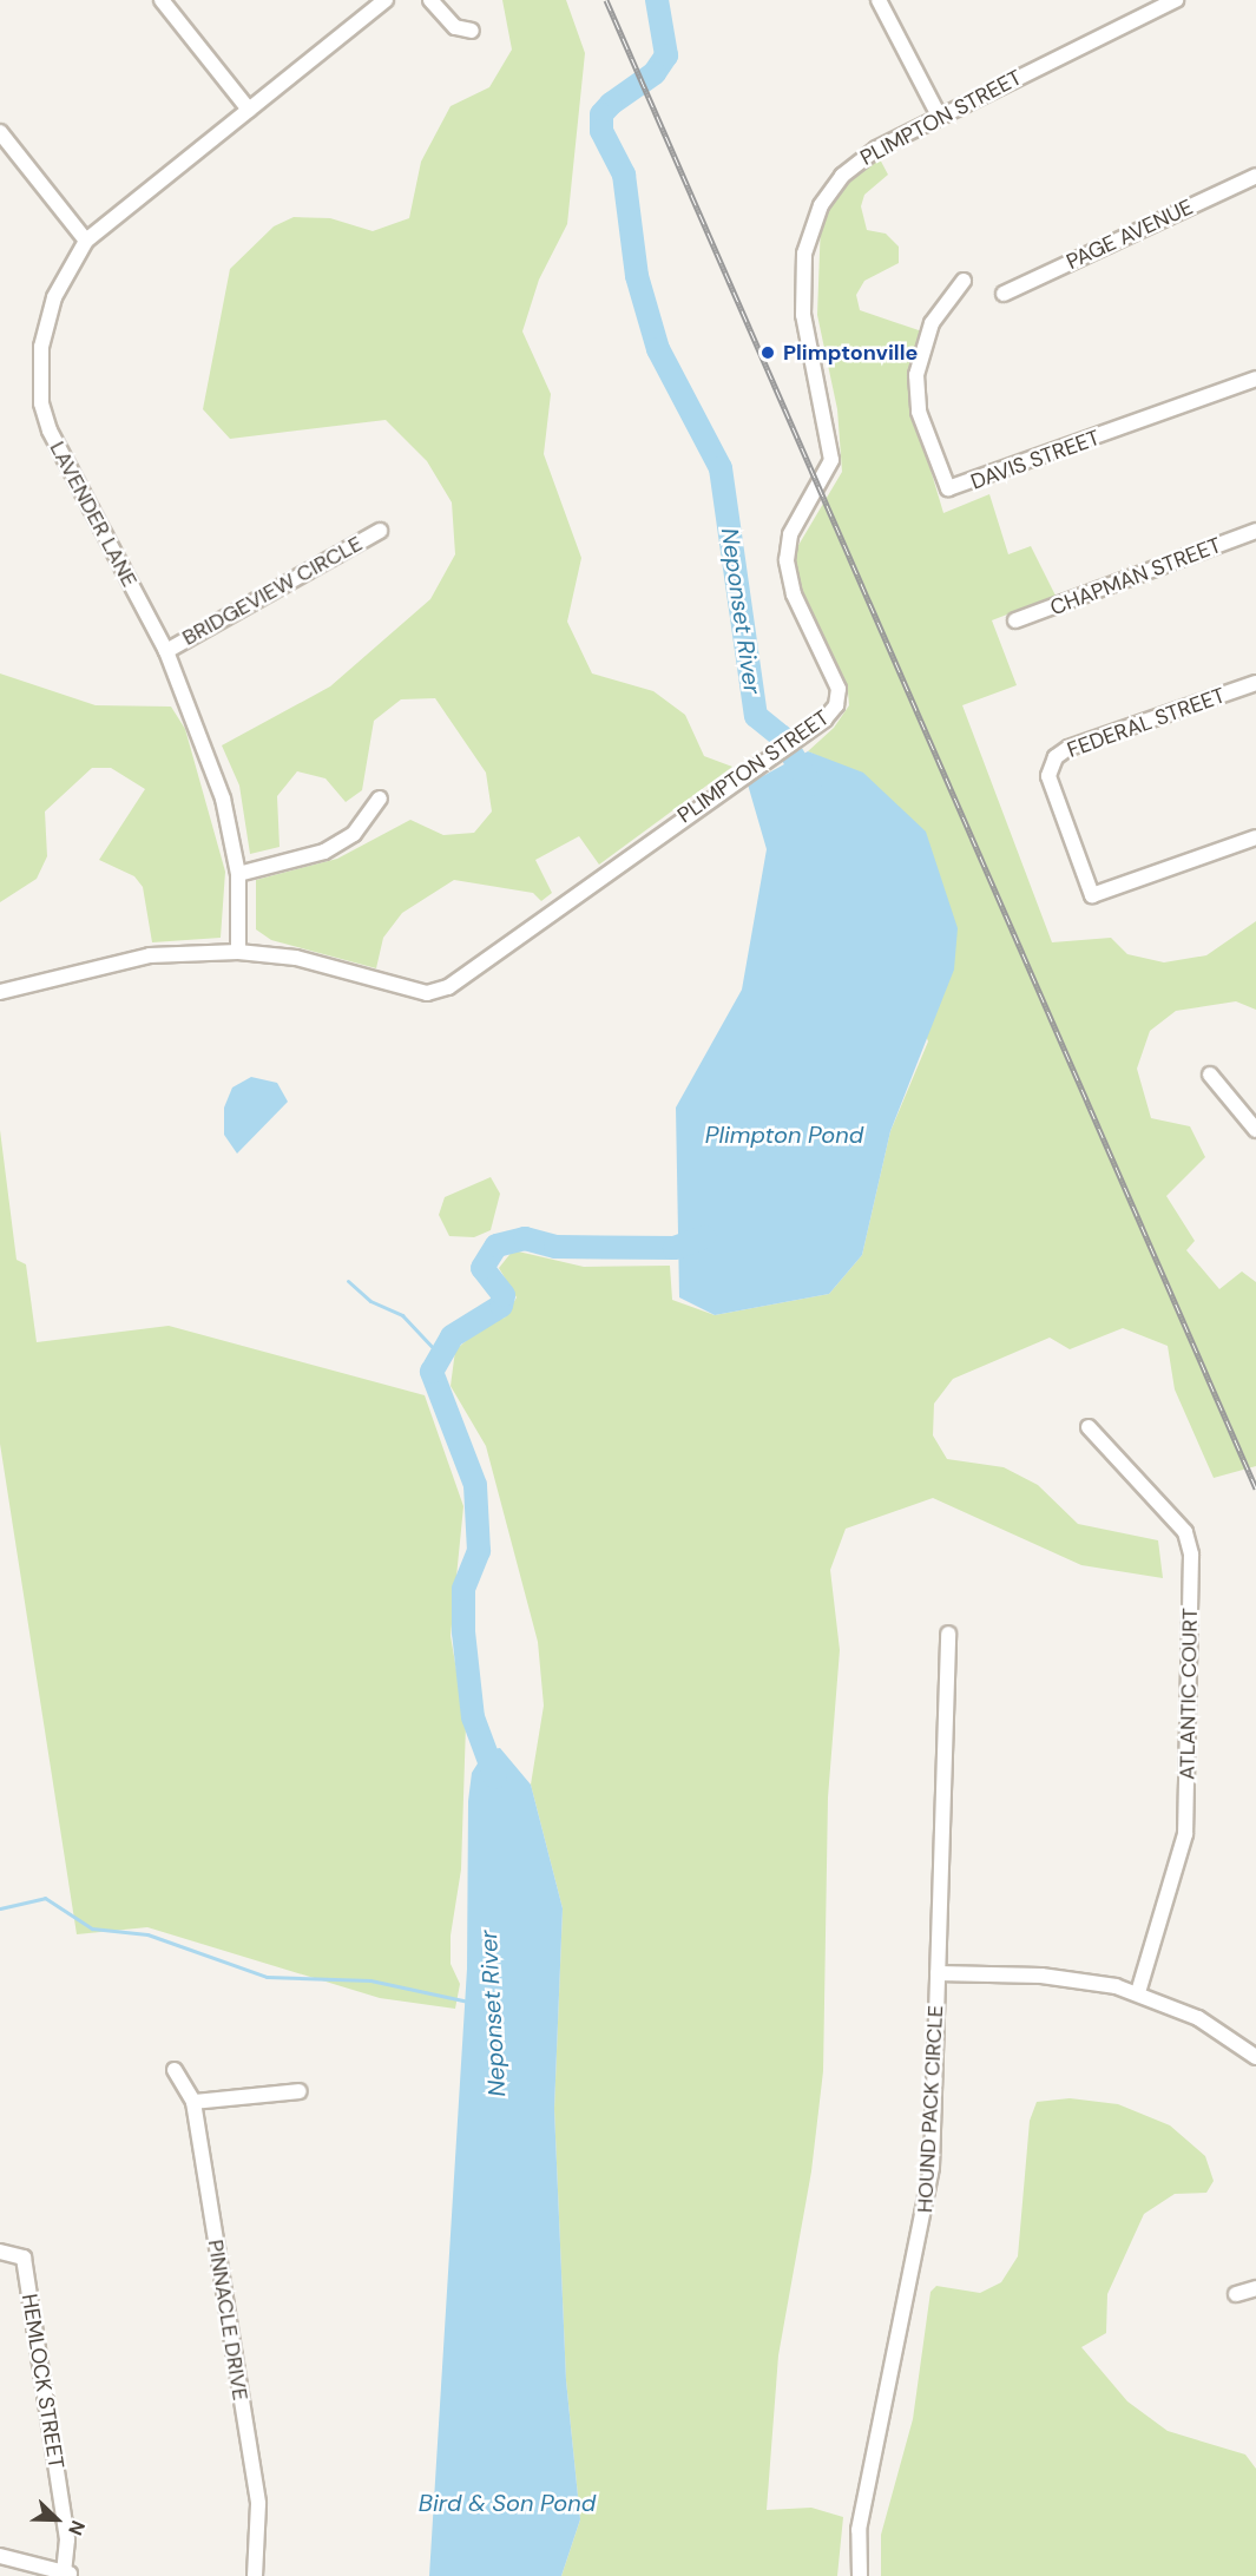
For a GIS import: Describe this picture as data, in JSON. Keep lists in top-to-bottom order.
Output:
{
  "streets": {
    "street": [
      "PLIMPTON STREET",
      "PAGE AVENUE",
      "DAVIS STREET",
      "LAVENDER LANE",
      "CHAPMAN STREET",
      "BRIDGEVIEW CIRCLE",
      "FEDERAL STREET",
      "ATLANTIC COURT",
      "HOUND PACK CIRCLE",
      "PINNACLE DRIVE",
      "HEMLOCK STREET"
    ]
  },
  "crossings": [
    ["PLIMPTON STREET", "LAVENDER LANE"],
    ["LAVENDER LANE", "BRIDGEVIEW CIRCLE"]
  ],
  "water": ["Neponset River", "Plimpton Pond", "Bird & Son Pond"],
  "places": ["Plimptonville"],
  "north": "bottom right"
}
